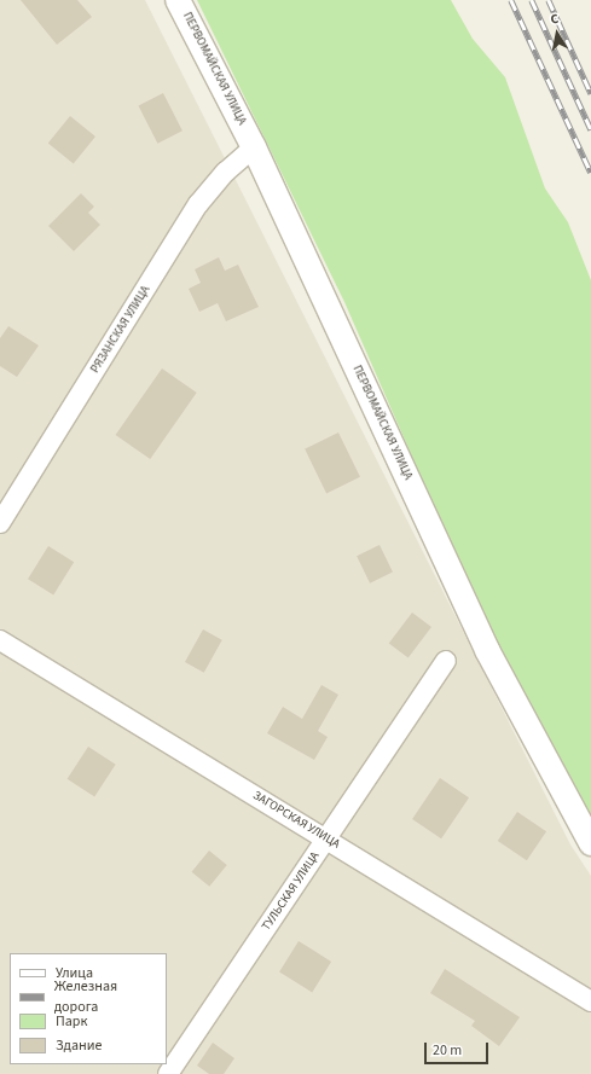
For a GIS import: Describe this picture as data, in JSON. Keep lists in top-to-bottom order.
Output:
{
  "streets": {
    "street": [
      "ПЕРВОМАЙСКАЯ УЛИЦА",
      "РЯЗАНСКАЯ УЛИЦА",
      "ЗАГОРСКАЯ УЛИЦА",
      "ТУЛЬСКАЯ УЛИЦА"
    ]
  },
  "crossings": [
    ["ПЕРВОМАЙСКАЯ УЛИЦА", "РЯЗАНСКАЯ УЛИЦА"],
    ["ЗАГОРСКАЯ УЛИЦА", "ТУЛЬСКАЯ УЛИЦА"]
  ],
  "legend": [
    "Улица",
    "Железная дорога",
    "Парк",
    "Здание"
  ],
  "scale_bar": "20 m",
  "north": "top"
}
